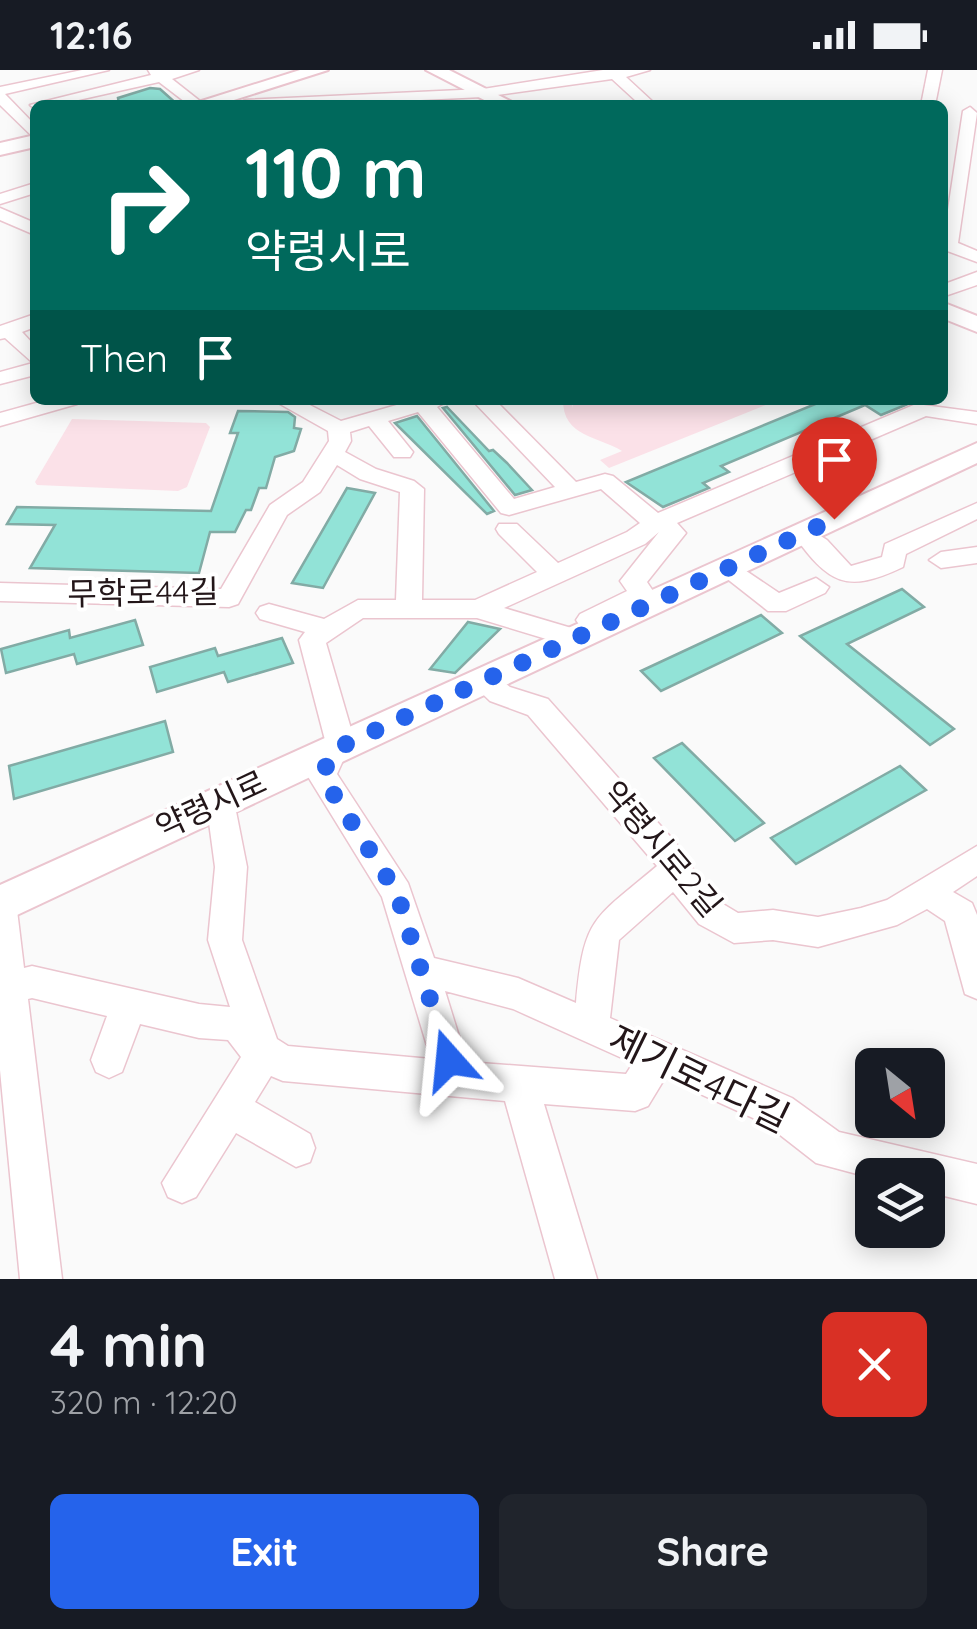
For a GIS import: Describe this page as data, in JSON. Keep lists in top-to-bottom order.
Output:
{
  "streets": {
    "main road": ["약령시로"],
    "street": ["무학로44길", "약령시로2길", "제기로4다길"]
  },
  "crossings": [
    ["약령시로", "약령시로2길"]
  ],
  "north": "bottom right",
  "page": {
    "status": "12:16",
    "turn": ["110 m", "약령시로"],
    "then": "Then",
    "heading": ["4 min", "320 m · 12:20"],
    "buttons": ["Exit", "Share"]
  }
}
